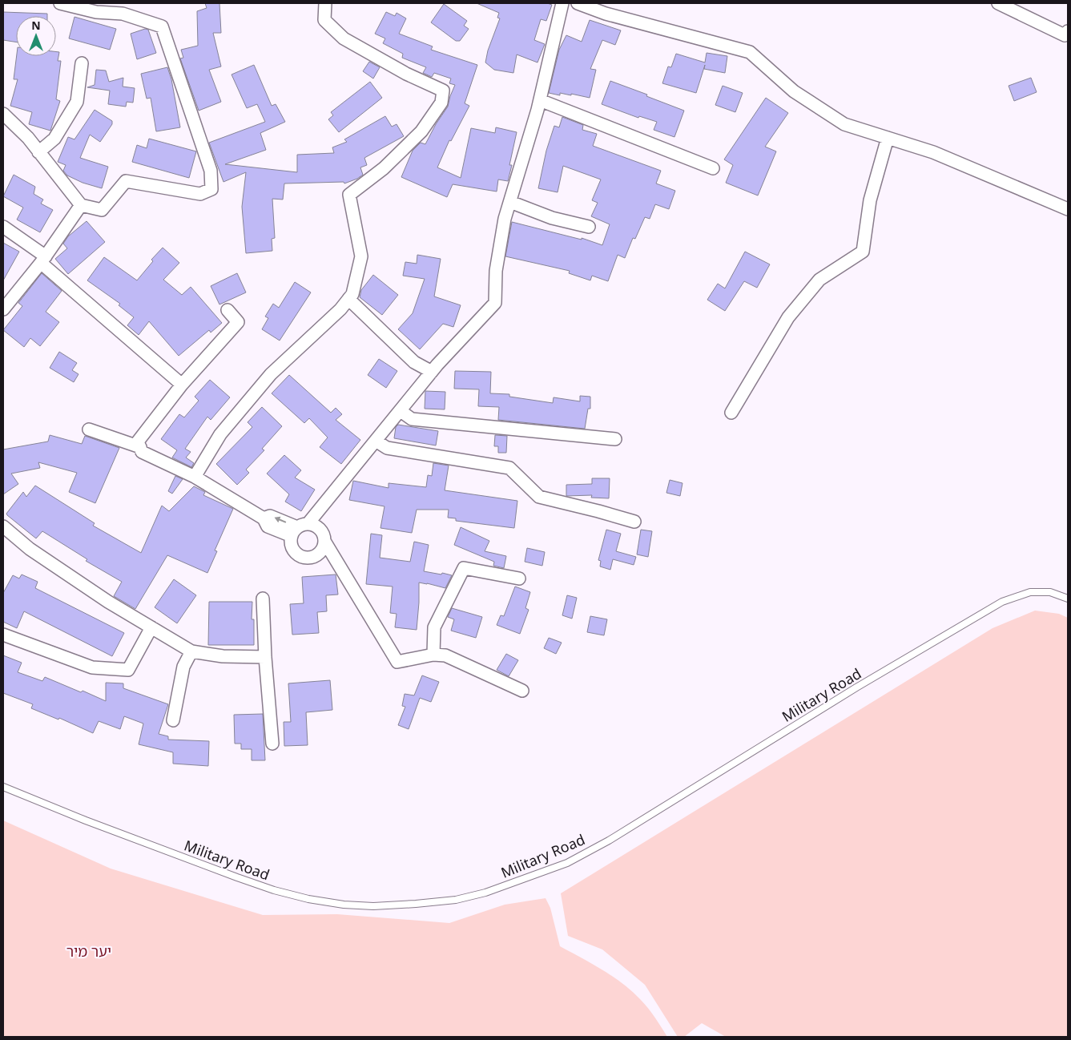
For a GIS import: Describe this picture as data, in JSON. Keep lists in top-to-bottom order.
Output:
{
  "streets": {
    "lane": ["Military Road"]
  },
  "parks": ["יער מיר"],
  "north": "top"
}
